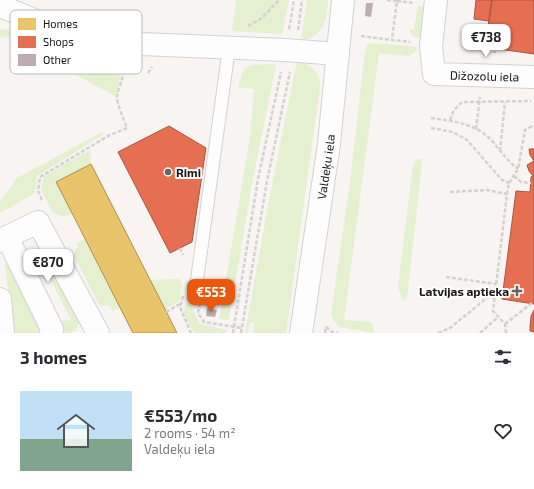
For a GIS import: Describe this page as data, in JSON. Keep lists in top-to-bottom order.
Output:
{
  "streets": {
    "street": ["Dižozolu iela", "Valdeķu iela"]
  },
  "places": {
    "other": ["Rimi"],
    "health": ["Latvijas aptieka"]
  },
  "legend": ["Homes", "Shops", "Other"],
  "page": {
    "price": ["€738", "€870", "€553"],
    "heading": "3 homes",
    "list": [
      {
        "name": "€553/mo",
        "note": "2 rooms · 54 m² · Valdeķu iela"
      }
    ]
  }
}
